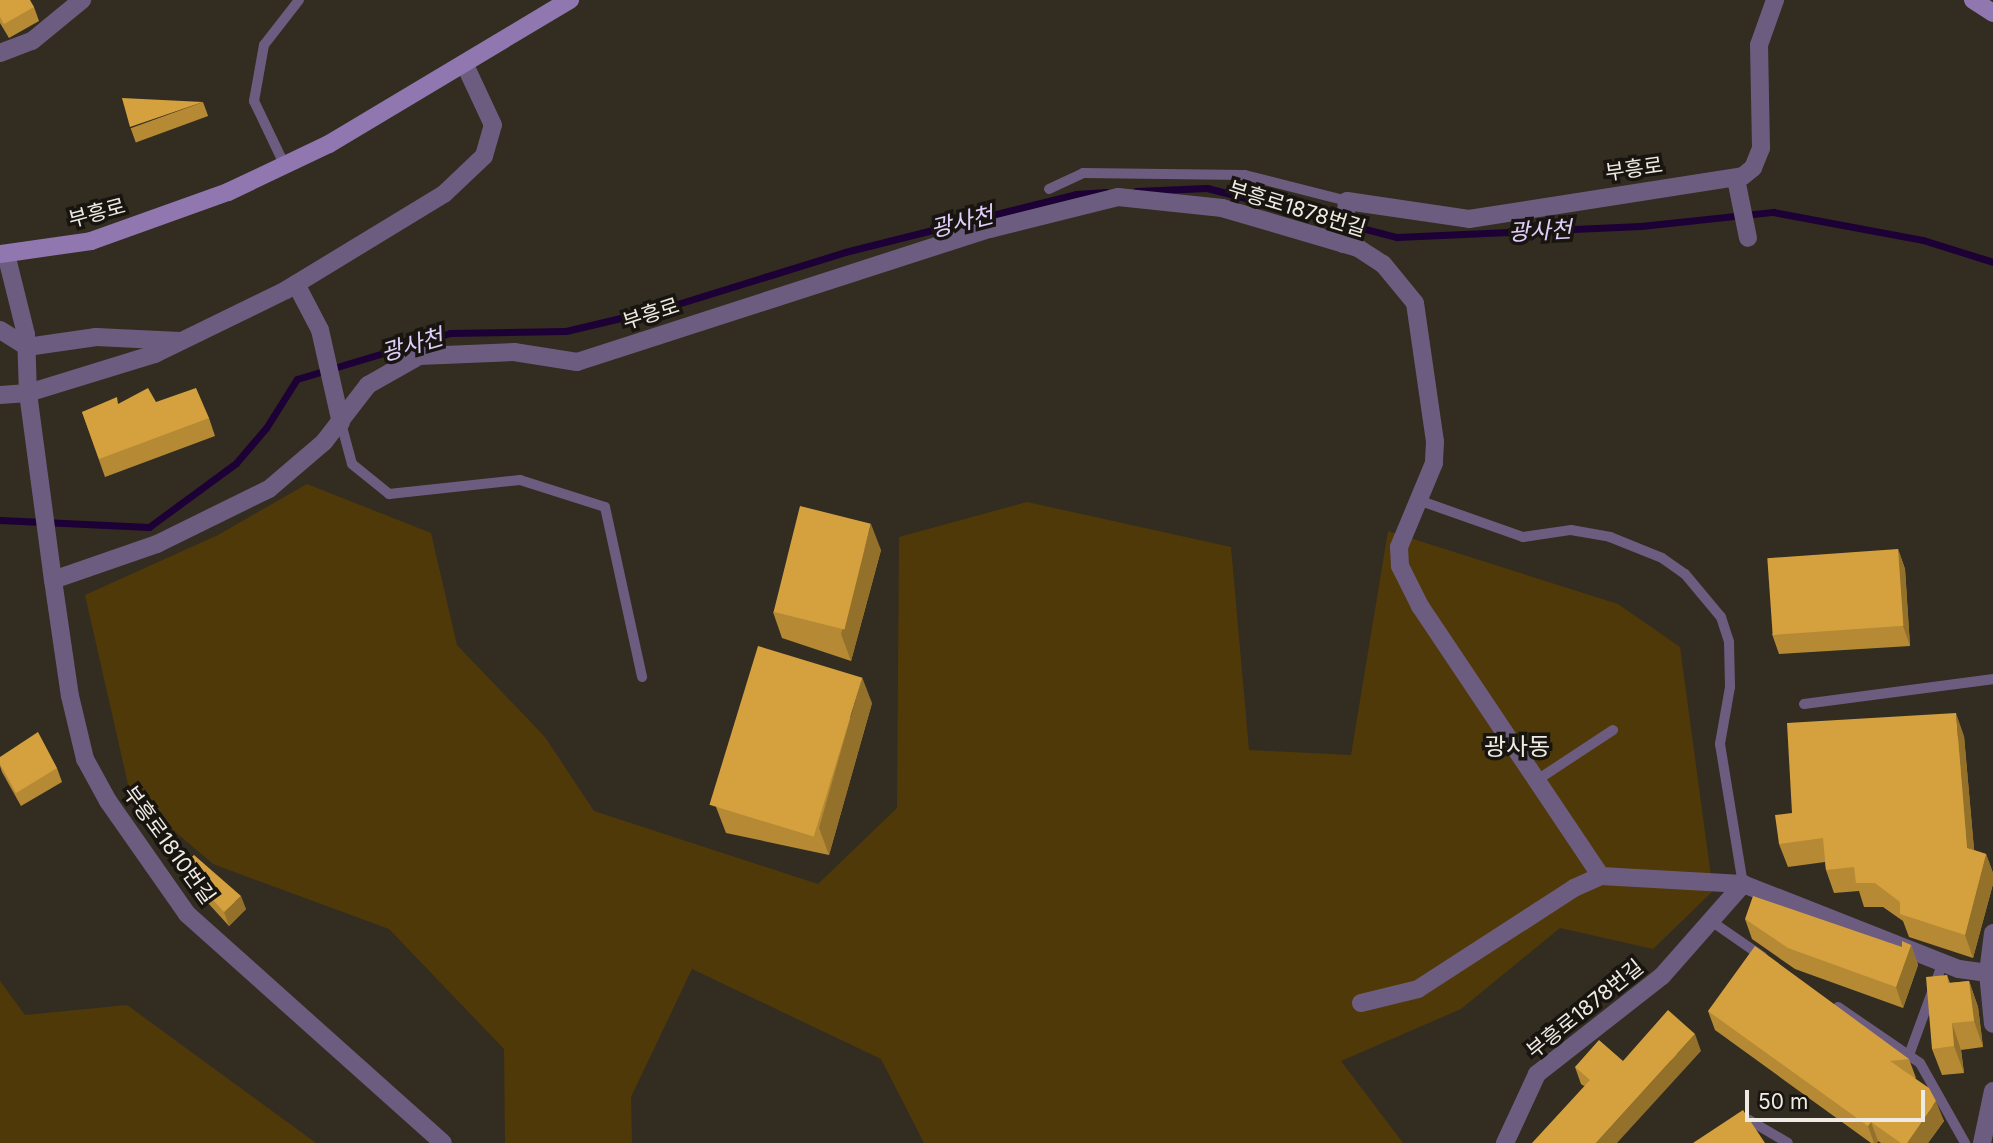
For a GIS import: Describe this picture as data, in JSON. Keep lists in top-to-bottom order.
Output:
{
  "streets": {
    "main road": ["부흥로"],
    "street": ["부흥로1878번길", "부흥로1810번길"]
  },
  "crossings": [
    ["부흥로", "부흥로1878번길"],
    ["부흥로", "부흥로1810번길"]
  ],
  "districts": ["광사동"],
  "water": ["광사천"],
  "scale_bar": "50 m"
}
